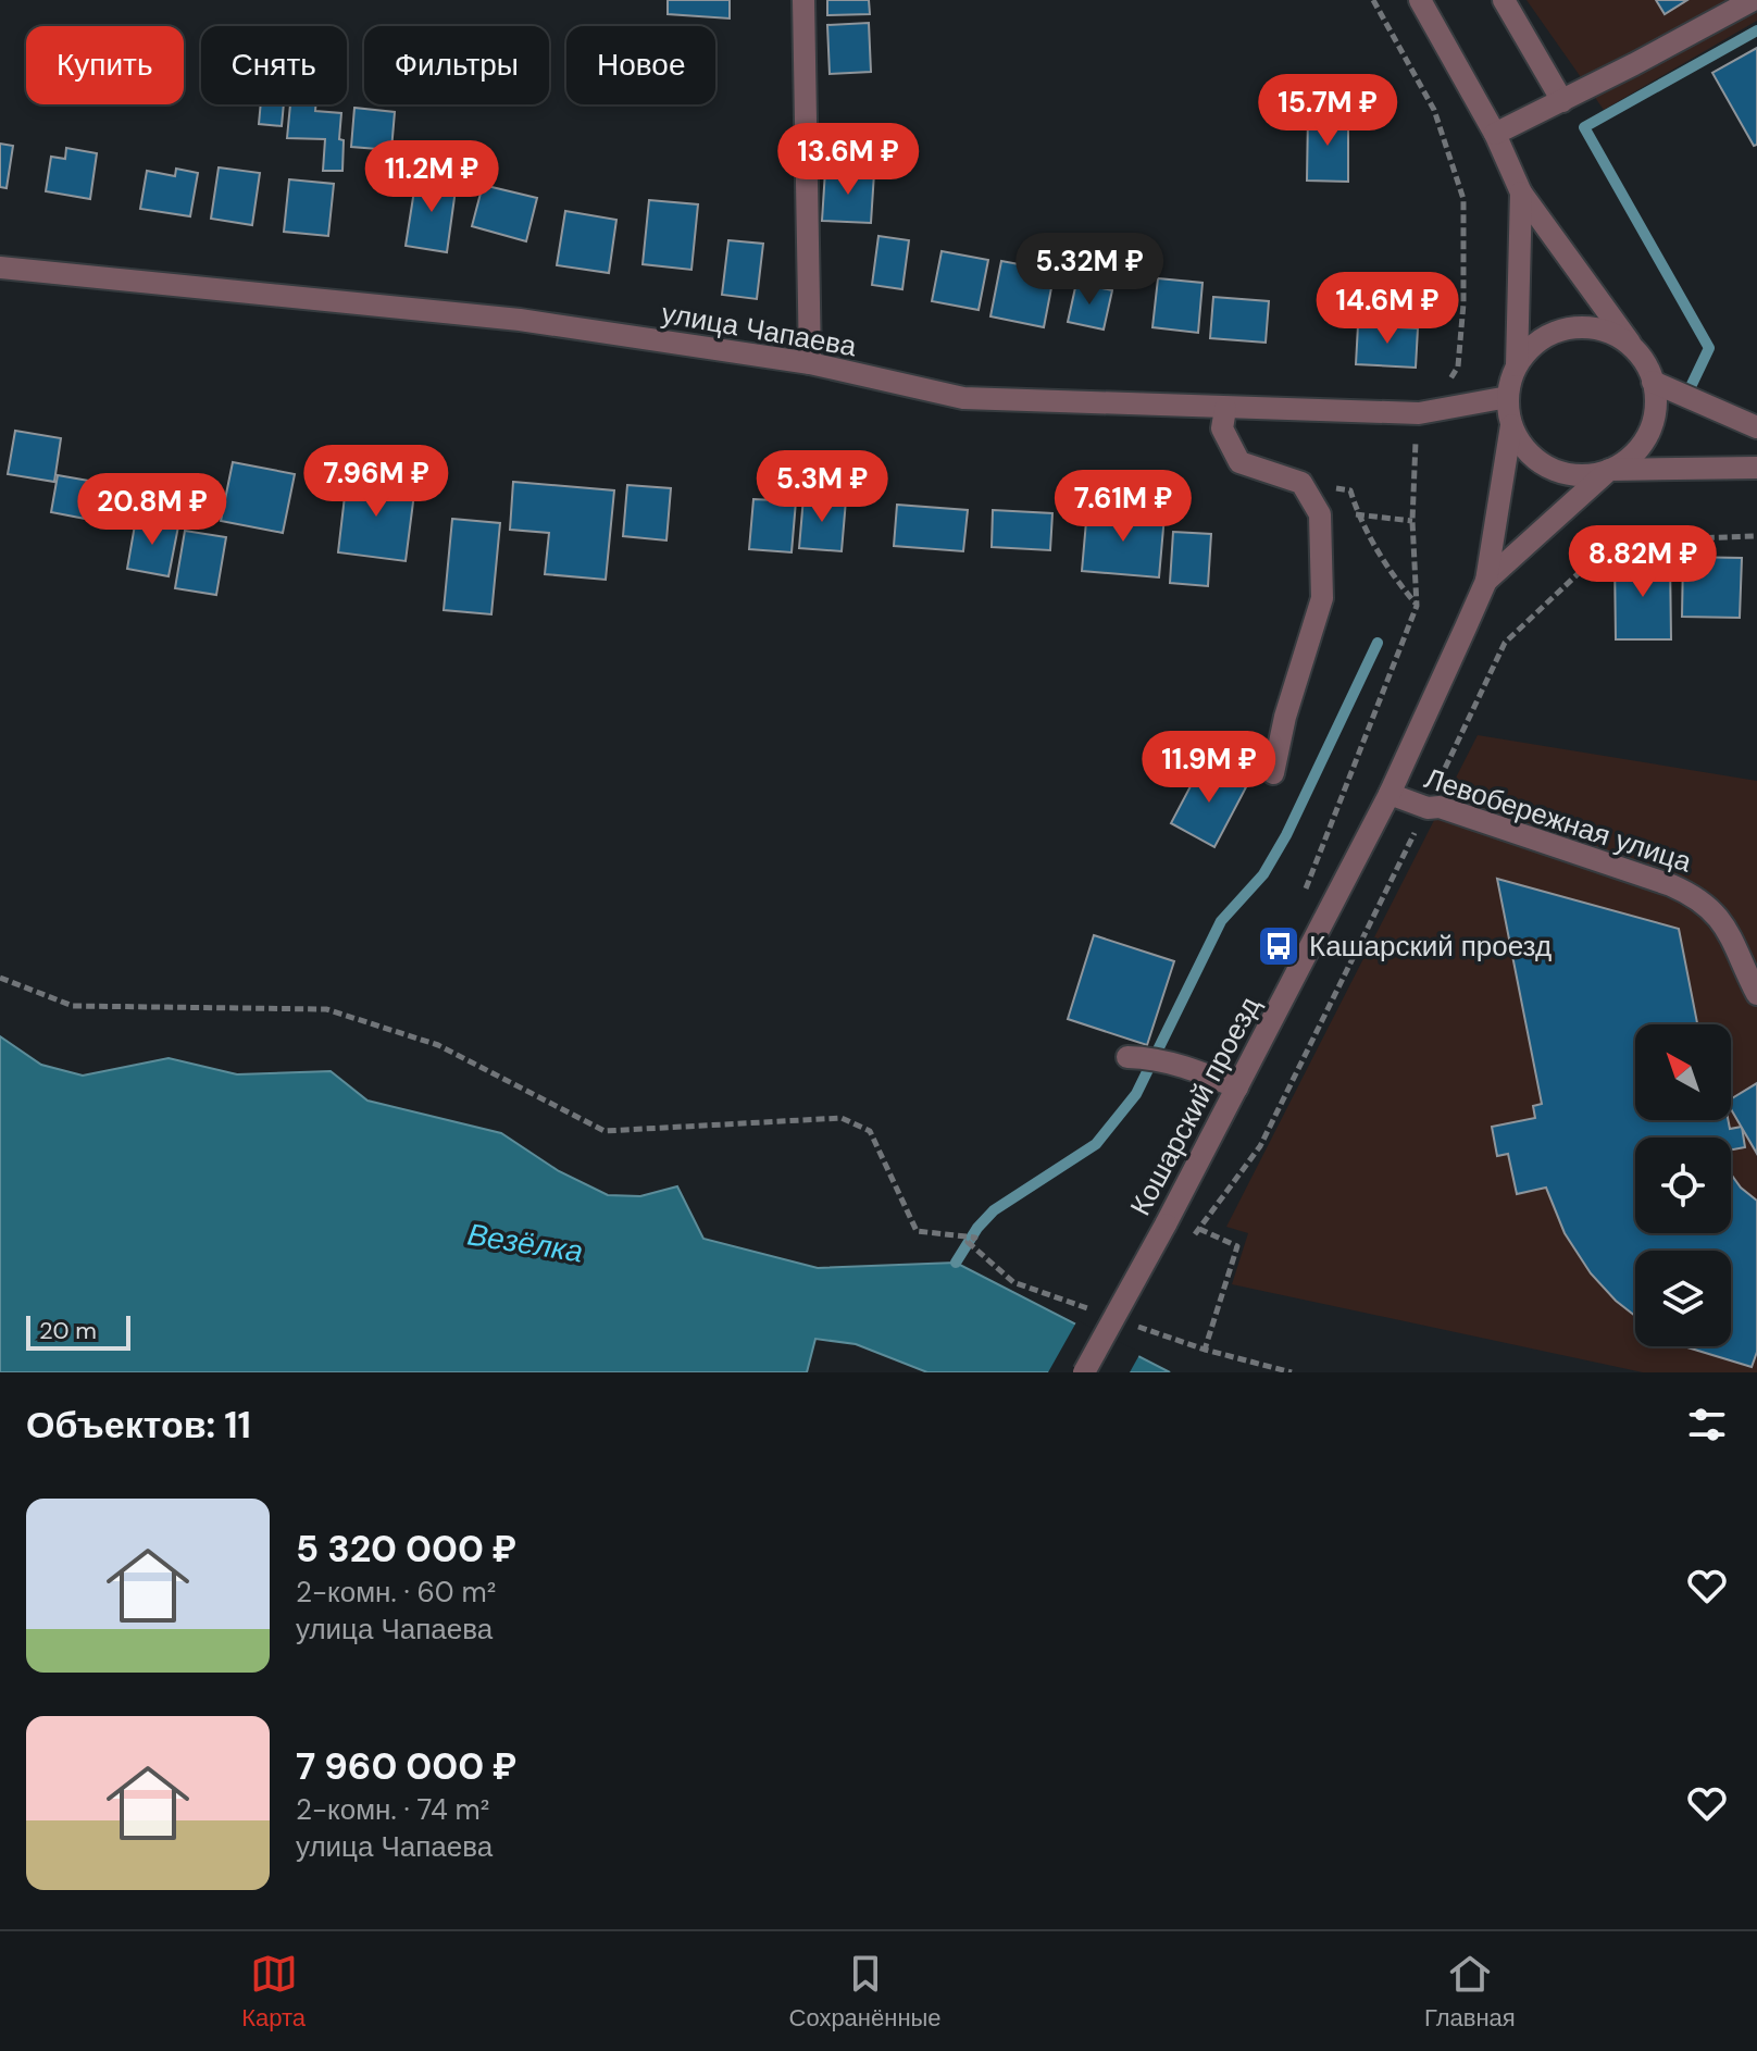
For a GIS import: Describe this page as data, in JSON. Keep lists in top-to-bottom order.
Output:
{
  "streets": {
    "street": ["улица Чапаева", "Левобережная улица", "Кошарский проезд"]
  },
  "crossings": [
    ["улица Чапаева", "Кошарский проезд"],
    ["Левобережная улица", "Кошарский проезд"]
  ],
  "water": ["Везёлка"],
  "places": {
    "bus stop": ["Кашарский проезд"]
  },
  "scale_bar": "20 m",
  "north": "top left",
  "page": {
    "chip": [
      "Купить",
      "Снять",
      "Фильтры",
      "Новое"
    ],
    "price": [
      "15.7M ₽",
      "13.6M ₽",
      "11.2M ₽",
      "5.32M ₽",
      "14.6M ₽",
      "7.96M ₽",
      "5.3M ₽",
      "7.61M ₽",
      "20.8M ₽",
      "8.82M ₽",
      "11.9M ₽"
    ],
    "scale": "20 m",
    "heading": "Объектов: 11",
    "list": [
      {
        "name": "5 320 000 ₽",
        "note": "2-комн. · 60 m² · улица Чапаева"
      },
      {
        "name": "7 960 000 ₽",
        "note": "2-комн. · 74 m² · улица Чапаева"
      }
    ],
    "tabs": ["Карта", "Сохранённые", "Главная"]
  }
}
